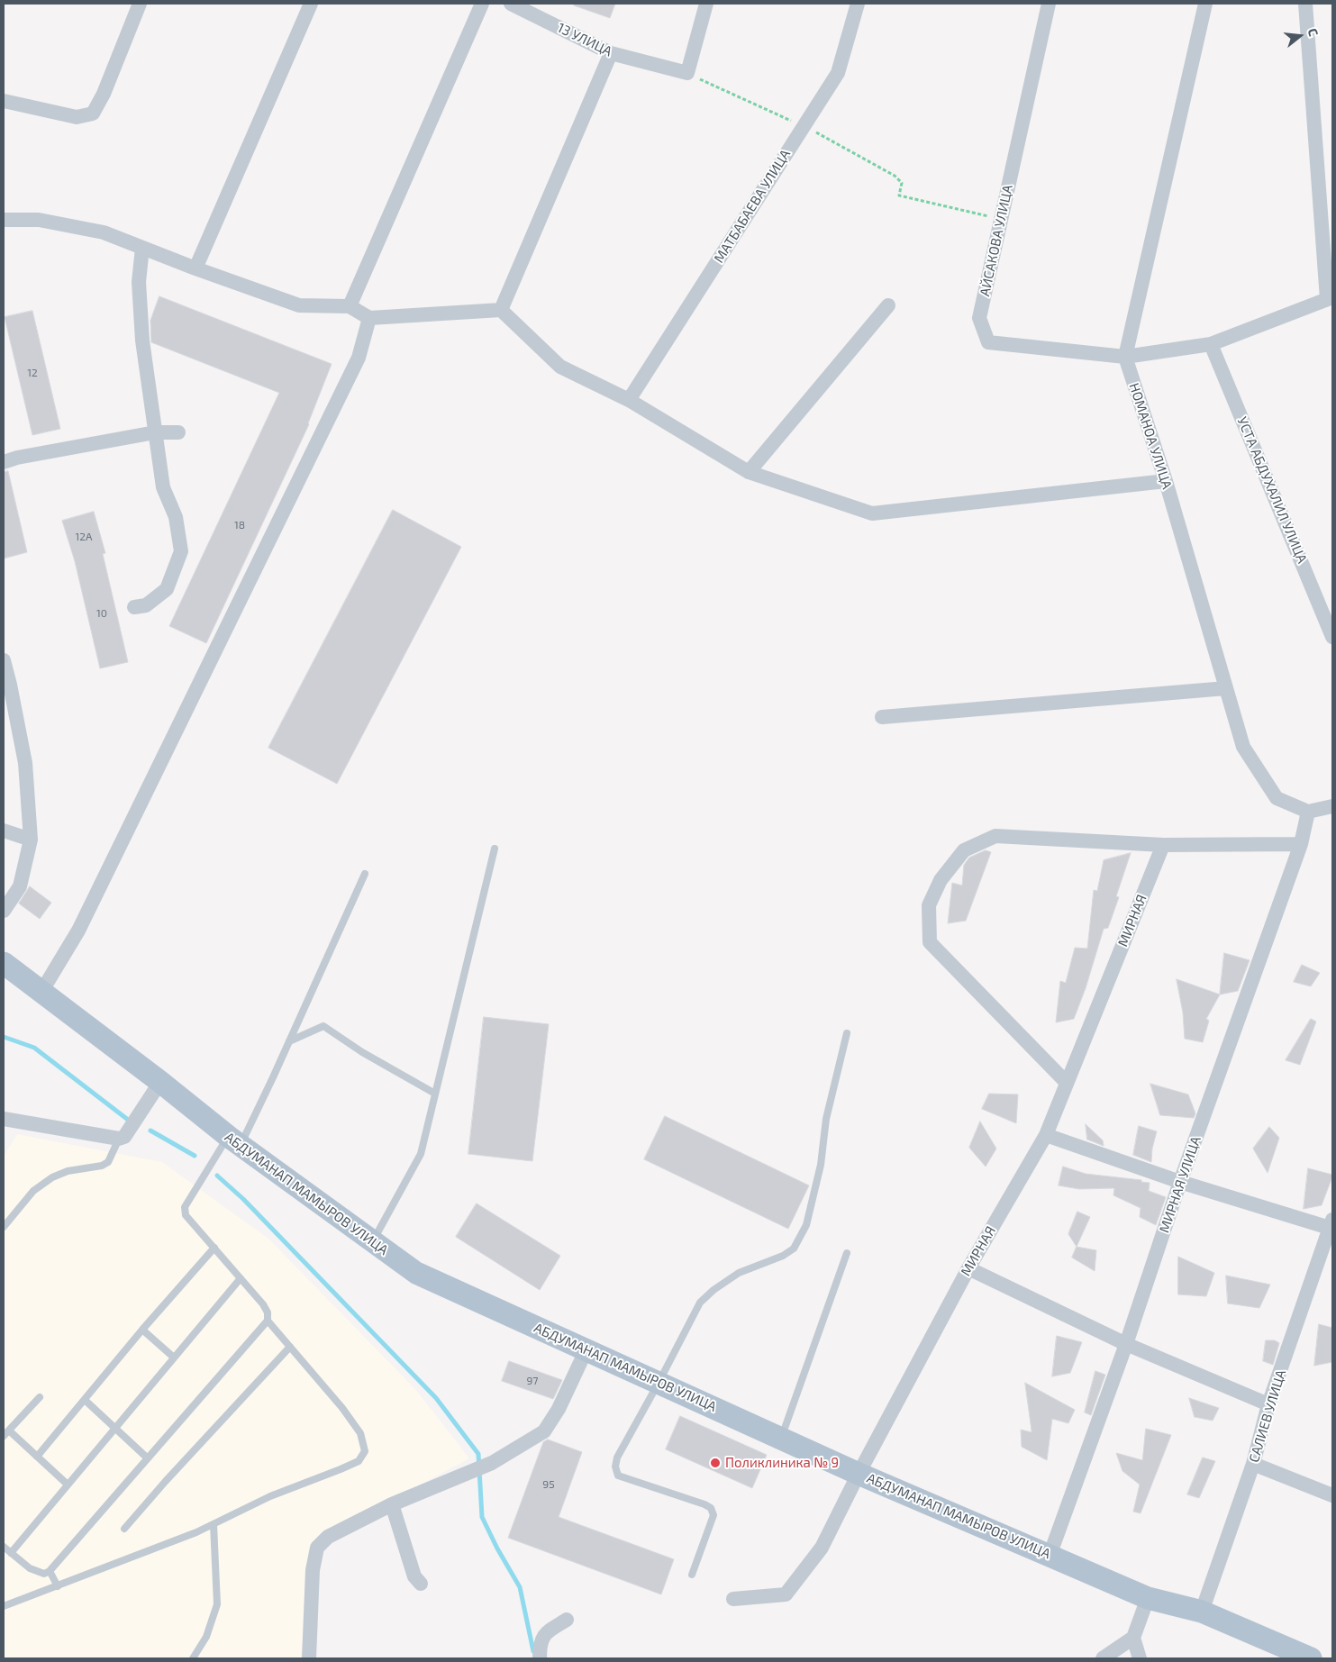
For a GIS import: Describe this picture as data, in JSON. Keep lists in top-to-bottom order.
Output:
{
  "streets": {
    "main road": ["АБДУМАНАП МАМЫРОВ УЛИЦА"],
    "street": [
      "13 УЛИЦА",
      "МАТБАБАЕВА УЛИЦА",
      "АЙСАКОВА УЛИЦА",
      "НОМАНОА УЛИЦА",
      "УСТА АБДУХАЛИЛ УЛИЦА",
      "МИРНАЯ",
      "МИРНАЯ УЛИЦА",
      "САЛИЕВ УЛИЦА"
    ]
  },
  "crossings": [
    ["АЙСАКОВА УЛИЦА", "НОМАНОА УЛИЦА"],
    ["НОМАНОА УЛИЦА", "МИРНАЯ УЛИЦА"],
    ["МИРНАЯ", "АБДУМАНАП МАМЫРОВ УЛИЦА"],
    ["МИРНАЯ УЛИЦА", "АБДУМАНАП МАМЫРОВ УЛИЦА"],
    ["АБДУМАНАП МАМЫРОВ УЛИЦА", "САЛИЕВ УЛИЦА"]
  ],
  "places": ["Поликлиника № 9"],
  "house_numbers": [
    "12",
    "18",
    "12А",
    "10",
    "97",
    "95"
  ],
  "north": "right"
}
